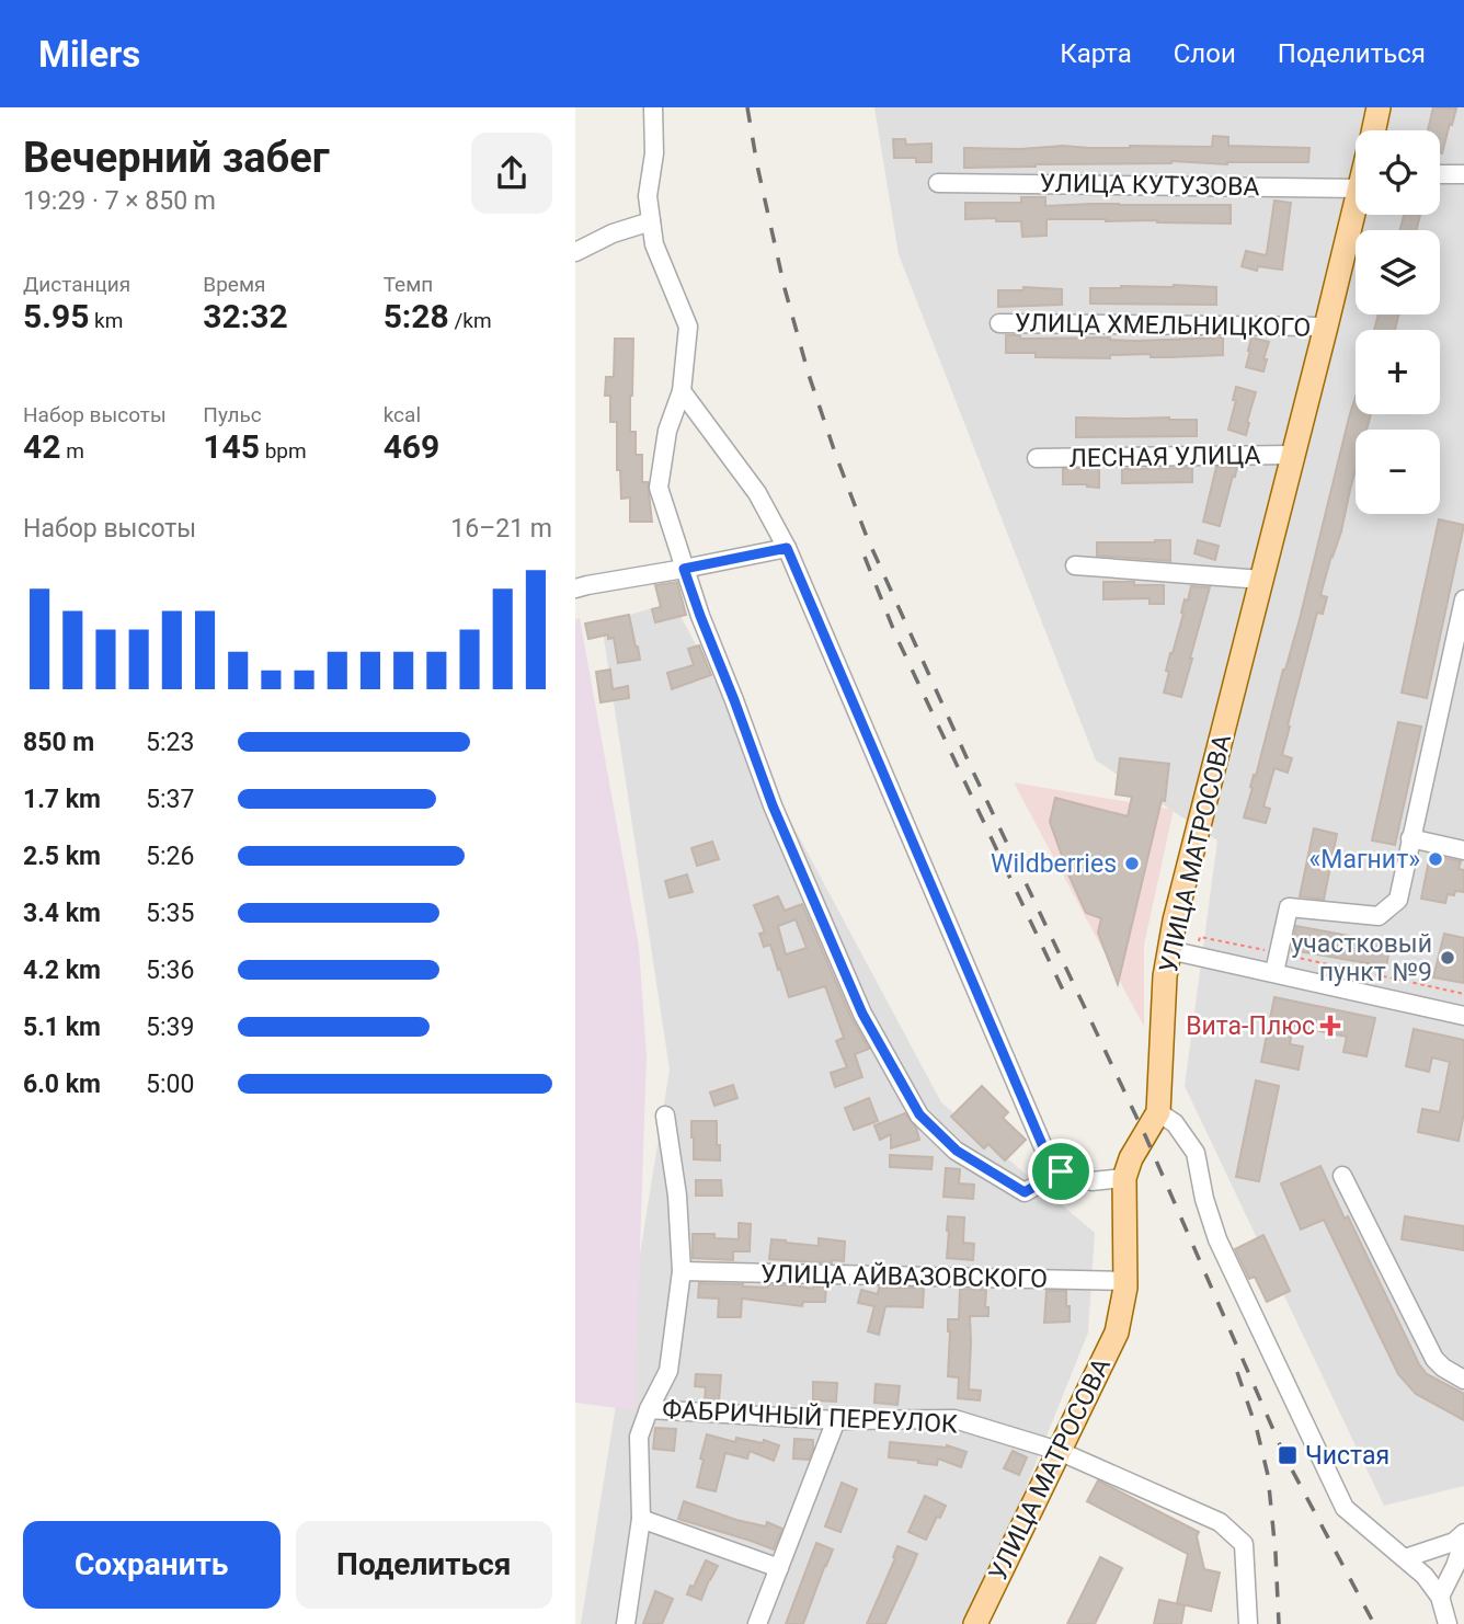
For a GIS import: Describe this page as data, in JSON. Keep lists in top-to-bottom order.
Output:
{
  "streets": {
    "main road": ["УЛИЦА МАТРОСОВА"],
    "street": [
      "УЛИЦА КУТУЗОВА",
      "УЛИЦА ХМЕЛЬНИЦКОГО",
      "ЛЕСНАЯ УЛИЦА",
      "УЛИЦА АЙВАЗОВСКОГО",
      "ФАБРИЧНЫЙ ПЕРЕУЛОК"
    ]
  },
  "crossings": [
    ["УЛИЦА ХМЕЛЬНИЦКОГО", "УЛИЦА МАТРОСОВА"],
    ["ЛЕСНАЯ УЛИЦА", "УЛИЦА МАТРОСОВА"],
    ["УЛИЦА МАТРОСОВА", "УЛИЦА АЙВАЗОВСКОГО"],
    ["УЛИЦА МАТРОСОВА", "ФАБРИЧНЫЙ ПЕРЕУЛОК"],
    ["УЛИЦА АЙВАЗОВСКОГО", "ФАБРИЧНЫЙ ПЕРЕУЛОК"]
  ],
  "places": {
    "other": ["«Магнит»", "Wildberries", "участковый пункт №9"],
    "health": ["Вита-Плюс"],
    "transit": ["Чистая"]
  },
  "page": {
    "header": "Milers",
    "nav": ["Карта", "Слои", "Поделиться"],
    "heading": ["Вечерний забег", "19:29 · 7 × 850 m"],
    "map_buttons": ["+", "−"],
    "stats": [
      ["Дистанция", "5.95 km"],
      ["Время", "32:32"],
      ["Темп", "5:28 /km"],
      ["Набор высоты", "42 m"],
      ["Пульс", "145 bpm"],
      ["kcal", "469"]
    ],
    "chart": ["Набор высоты", "16–21 m"],
    "list": [
      {
        "name": "850 m",
        "note": "5:23"
      },
      {
        "name": "1.7 km",
        "note": "5:37"
      },
      {
        "name": "2.5 km",
        "note": "5:26"
      },
      {
        "name": "3.4 km",
        "note": "5:35"
      },
      {
        "name": "4.2 km",
        "note": "5:36"
      },
      {
        "name": "5.1 km",
        "note": "5:39"
      },
      {
        "name": "6.0 km",
        "note": "5:00"
      }
    ],
    "buttons": ["Сохранить", "Поделиться"]
  }
}
